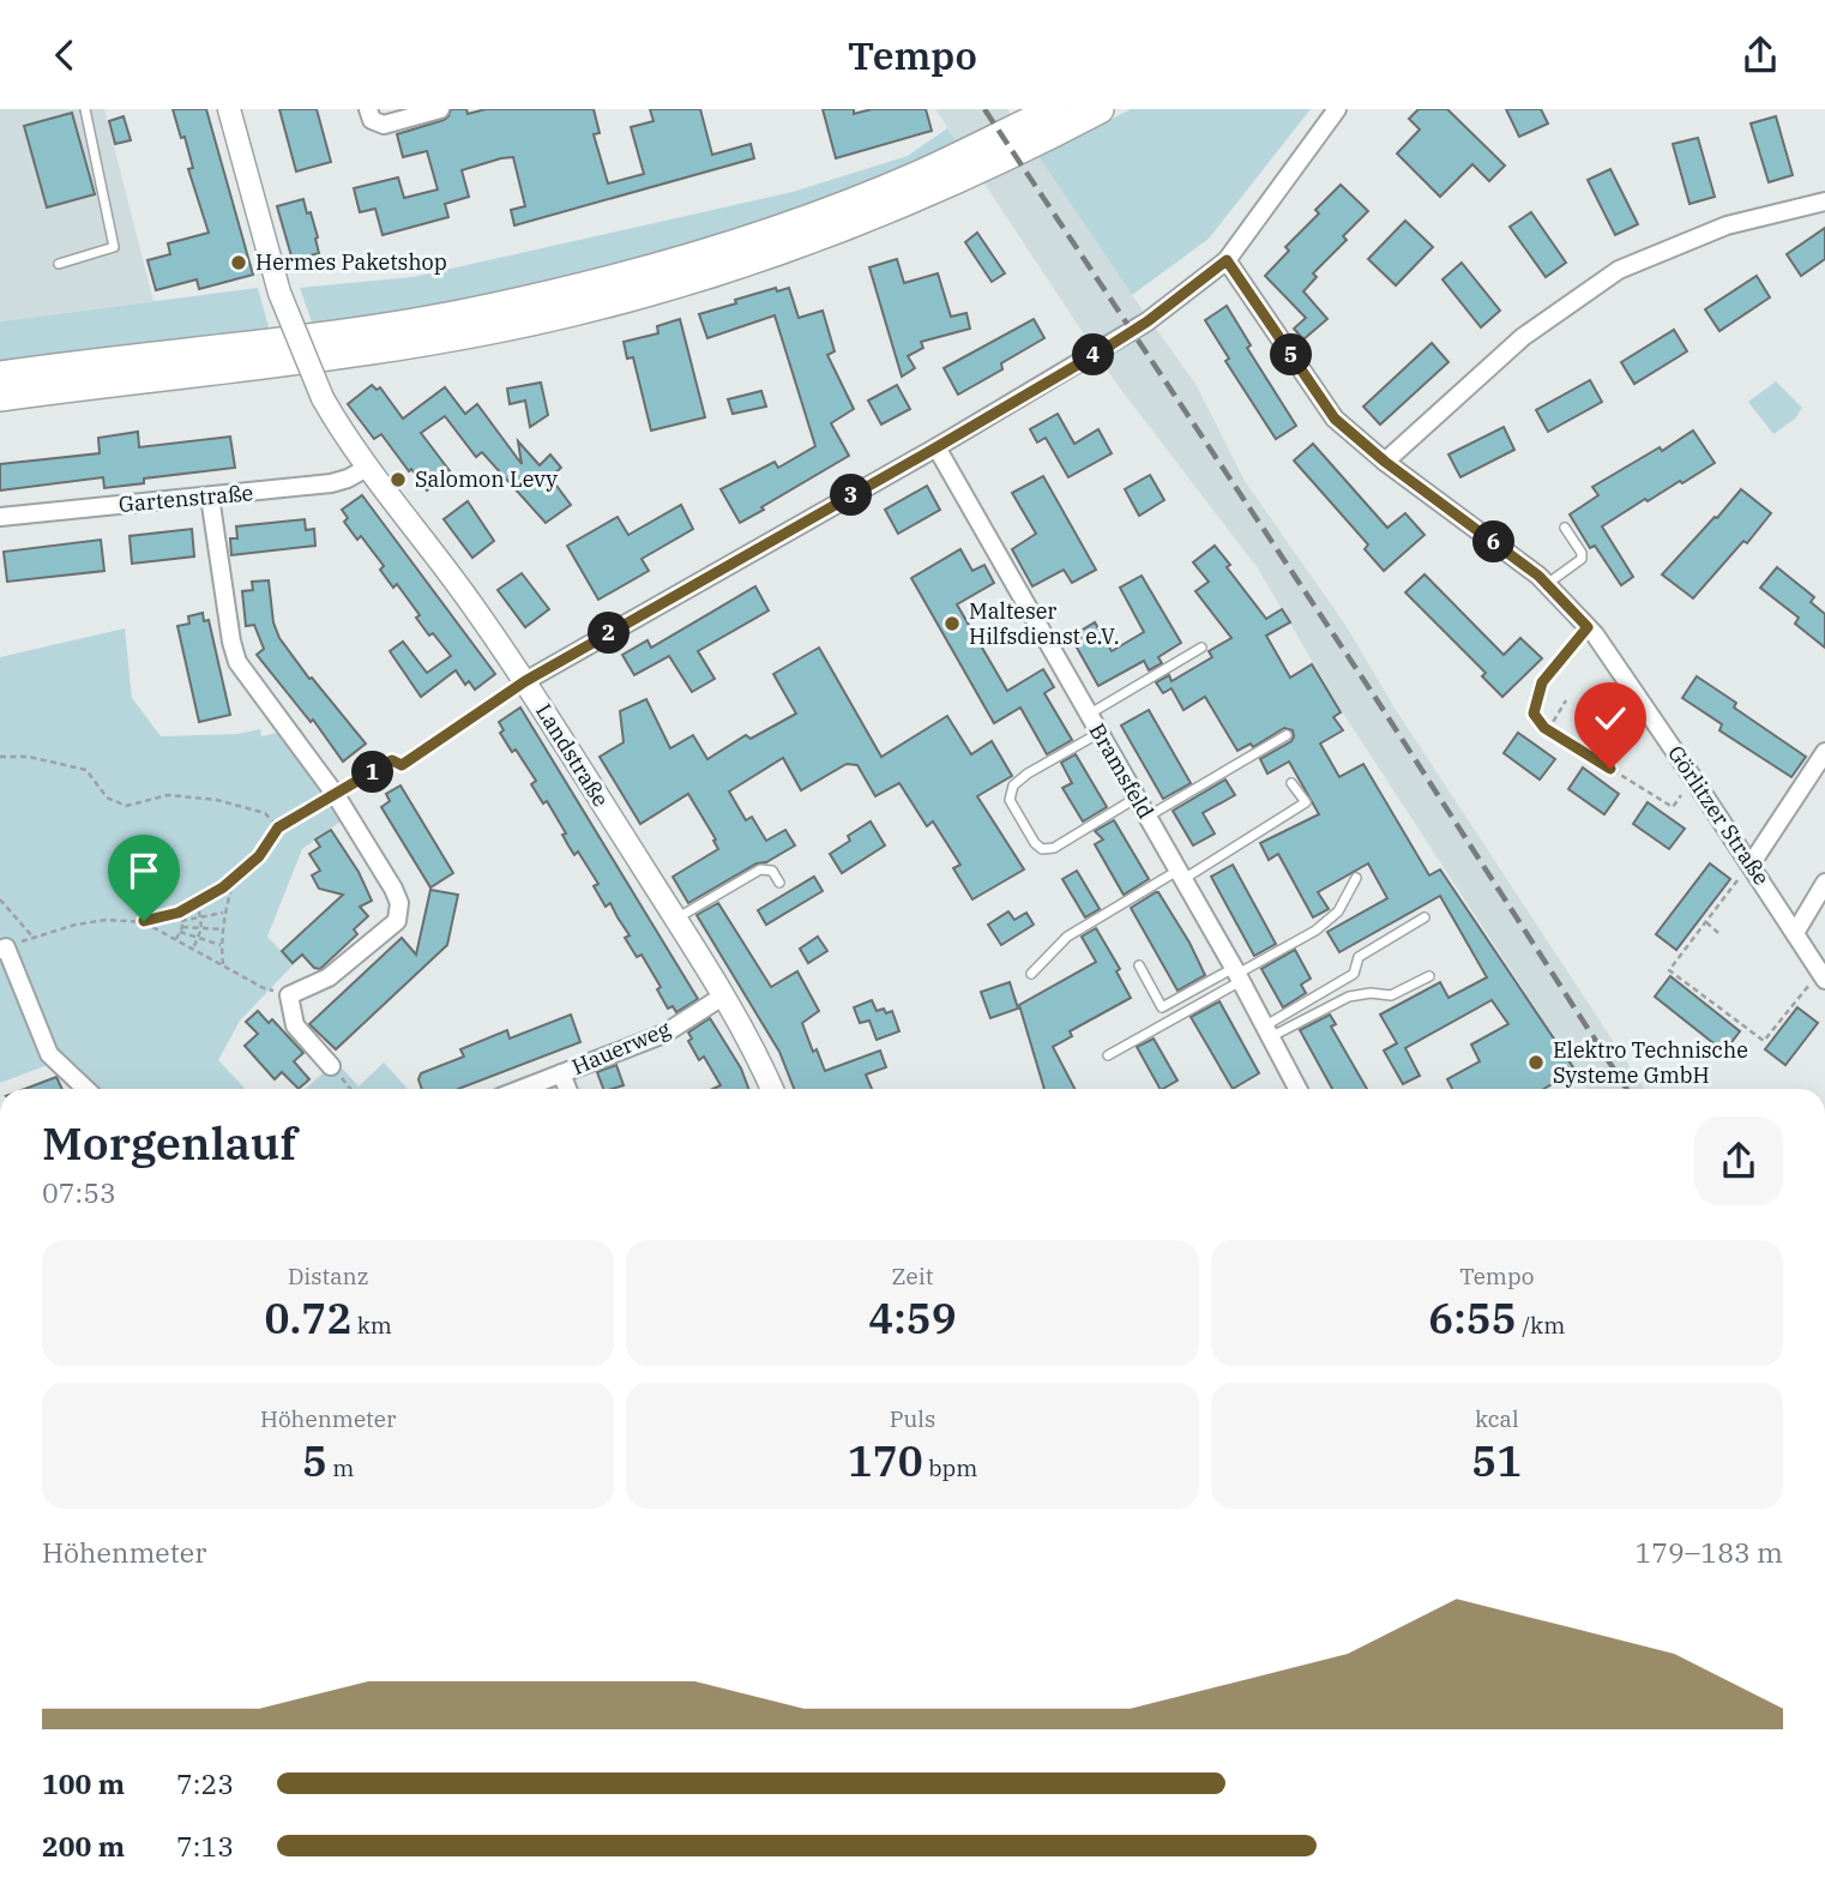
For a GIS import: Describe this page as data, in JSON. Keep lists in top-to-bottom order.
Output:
{
  "streets": {
    "street": [
      "Gartenstraße",
      "Landstraße",
      "Bramsfeld",
      "Görlitzer Straße",
      "Hauerweg"
    ]
  },
  "crossings": [
    ["Gartenstraße", "Landstraße"],
    ["Landstraße", "Hauerweg"]
  ],
  "places": [
    "Hermes Paketshop",
    "Salomon Levy",
    "Malteser Hilfsdienst e.V.",
    "Elektro Technische Systeme GmbH"
  ],
  "page": {
    "header": "Tempo",
    "pins": [
      "4",
      "5",
      "3",
      "6",
      "2",
      "1"
    ],
    "heading": ["Morgenlauf", "07:53"],
    "stats": [
      ["Distanz", "0.72 km"],
      ["Zeit", "4:59"],
      ["Tempo", "6:55 /km"],
      ["Höhenmeter", "5 m"],
      ["Puls", "170 bpm"],
      ["kcal", "51"]
    ],
    "chart": ["Höhenmeter", "179–183 m"],
    "list": [
      {
        "name": "100 m",
        "note": "7:23"
      },
      {
        "name": "200 m",
        "note": "7:13"
      }
    ]
  }
}
